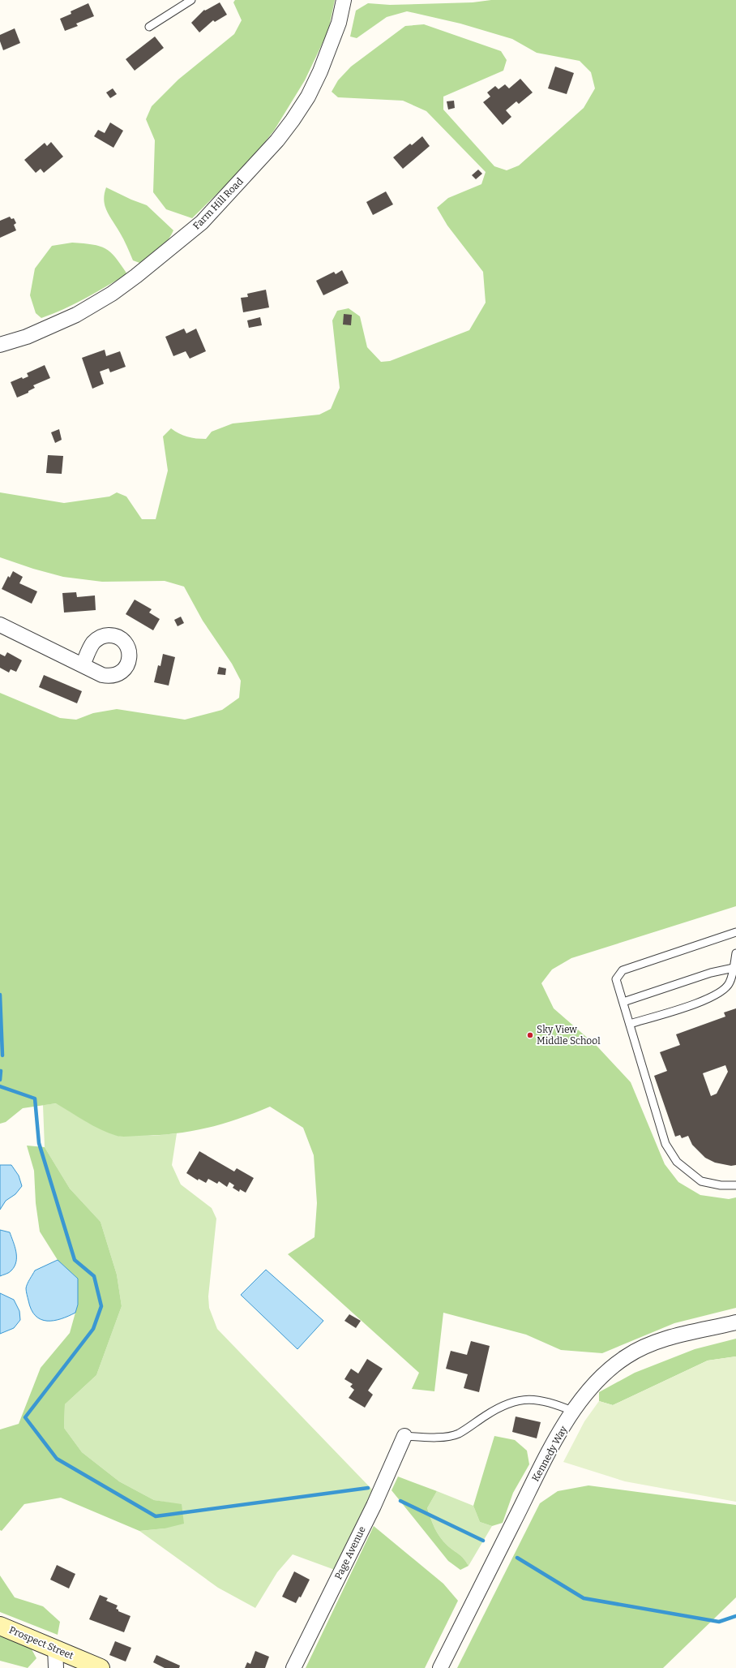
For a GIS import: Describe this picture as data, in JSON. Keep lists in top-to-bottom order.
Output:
{
  "streets": {
    "main road": ["Prospect Street"],
    "street": ["Farm Hill Road", "Kennedy Way", "Page Avenue"]
  },
  "places": ["Sky View Middle School"]
}
